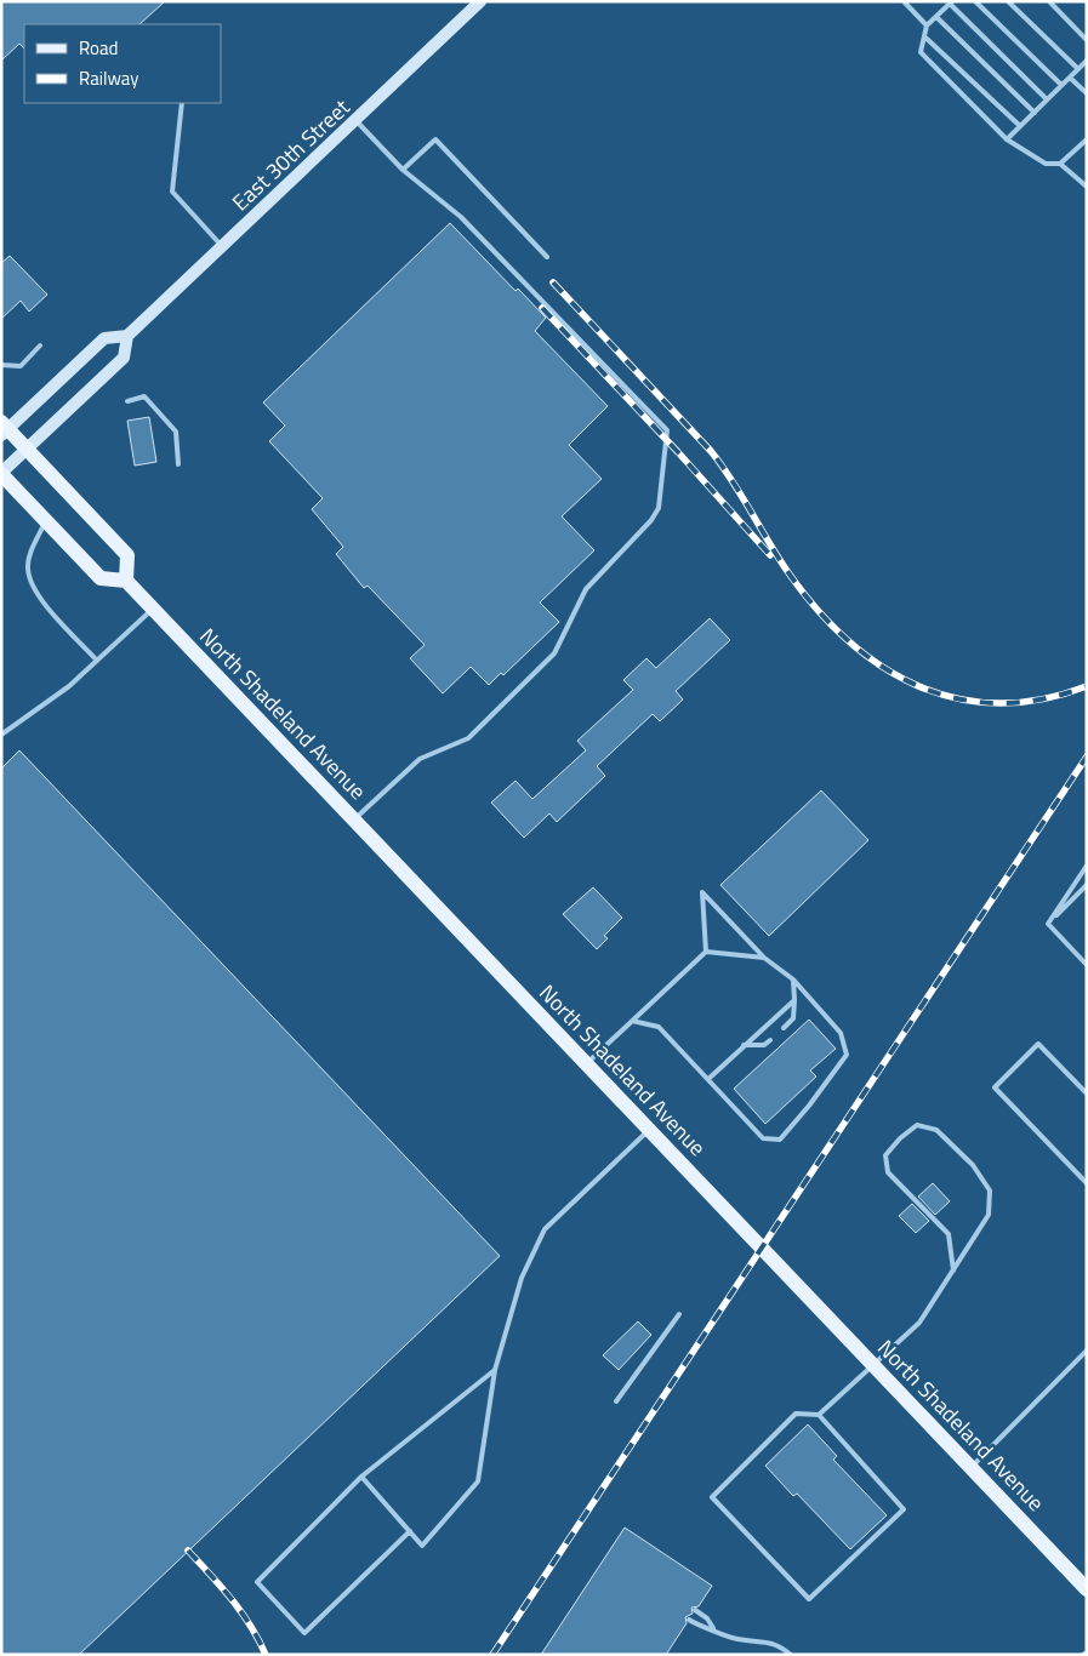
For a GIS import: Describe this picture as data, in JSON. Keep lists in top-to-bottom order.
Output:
{
  "streets": {
    "main road": ["East 30th Street", "North Shadeland Avenue"]
  },
  "legend": ["Road", "Railway"]
}
